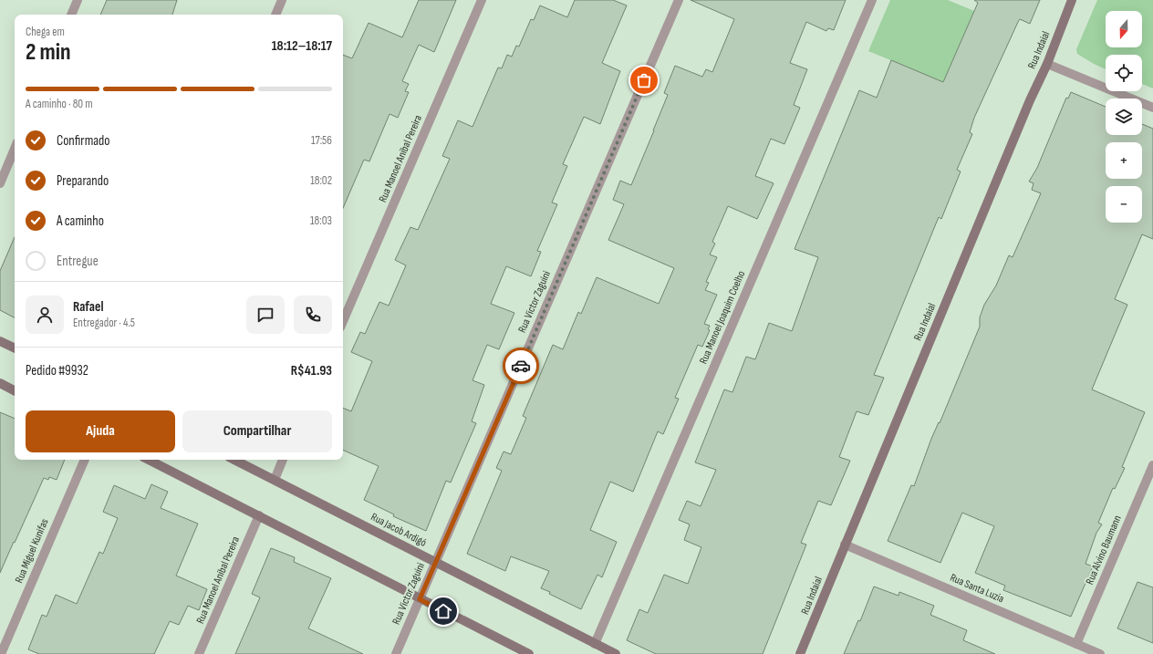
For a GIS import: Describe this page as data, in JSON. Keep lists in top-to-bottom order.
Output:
{
  "streets": {
    "main road": ["Rua Indaial", "Rua Jacob Ardigó"],
    "street": [
      "Rua Manoel Aníbal Pereira",
      "Rua Victor Zaguini",
      "Rua Manoel Joaquim Coelho",
      "Rua Alvino Baumann",
      "Rua Miguel Kunifas",
      "Rua Santa Luzia"
    ]
  },
  "crossings": [
    ["Rua Indaial", "Rua Santa Luzia"],
    ["Rua Victor Zaguini", "Rua Jacob Ardigó"],
    ["Rua Manoel Joaquim Coelho", "Rua Jacob Ardigó"],
    ["Rua Alvino Baumann", "Rua Santa Luzia"]
  ],
  "north": "bottom",
  "page": {
    "map_buttons": ["+", "−"],
    "heading": ["2 min", "Chega em", "18:12–18:17"],
    "panel": [
      "Rafael",
      "Entregador · 4.5",
      "Pedido #9932",
      "R$41.93"
    ],
    "bar": "A caminho · 80 m",
    "list": [
      ["Confirmado", "17:56"],
      ["Preparando", "18:02"],
      ["A caminho", "18:03"],
      "Entregue"
    ],
    "buttons": ["Ajuda", "Compartilhar"]
  }
}
